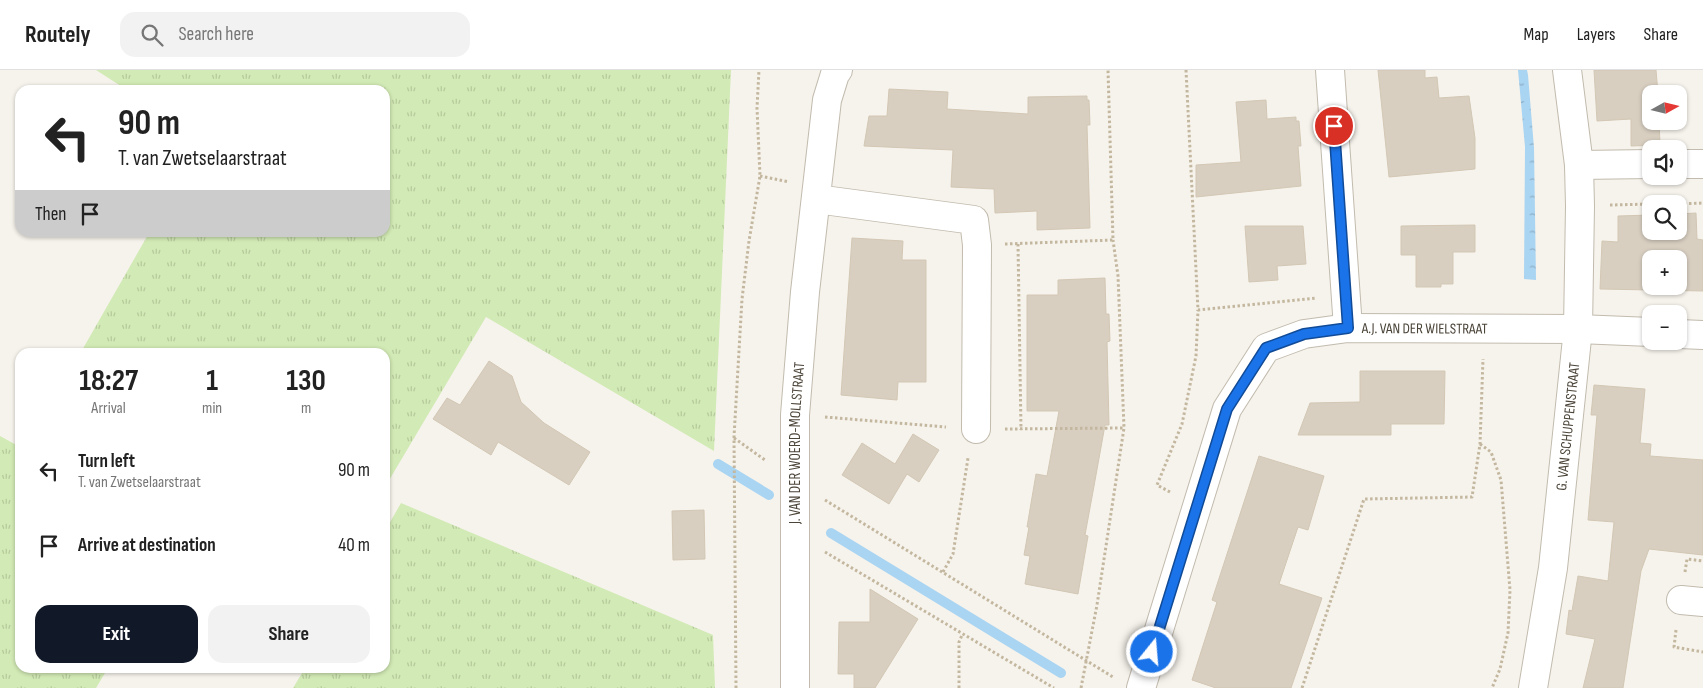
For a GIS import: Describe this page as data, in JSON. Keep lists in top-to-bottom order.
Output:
{
  "streets": {
    "street": ["A.J. VAN DER WIELSTRAAT", "G. VAN SCHUPPENSTRAAT", "J. VAN DER WOERD-MOLLSTRAAT"]
  },
  "crossings": [
    ["A.J. VAN DER WIELSTRAAT", "G. VAN SCHUPPENSTRAAT"]
  ],
  "north": "right",
  "page": {
    "header": "Routely",
    "search": "Search here",
    "nav": ["Map", "Layers", "Share"],
    "map_buttons": ["+", "−"],
    "turn": ["90 m", "T. van Zwetselaarstraat"],
    "then": "Then",
    "eta": [
      "18:27",
      "Arrival",
      "1",
      "min",
      "130",
      "m"
    ],
    "list": [
      {
        "name": "Turn left",
        "note": "T. van Zwetselaarstraat",
        "value": "90 m"
      },
      {
        "name": "Arrive at destination",
        "value": "40 m"
      }
    ],
    "buttons": ["Exit", "Share"]
  }
}
